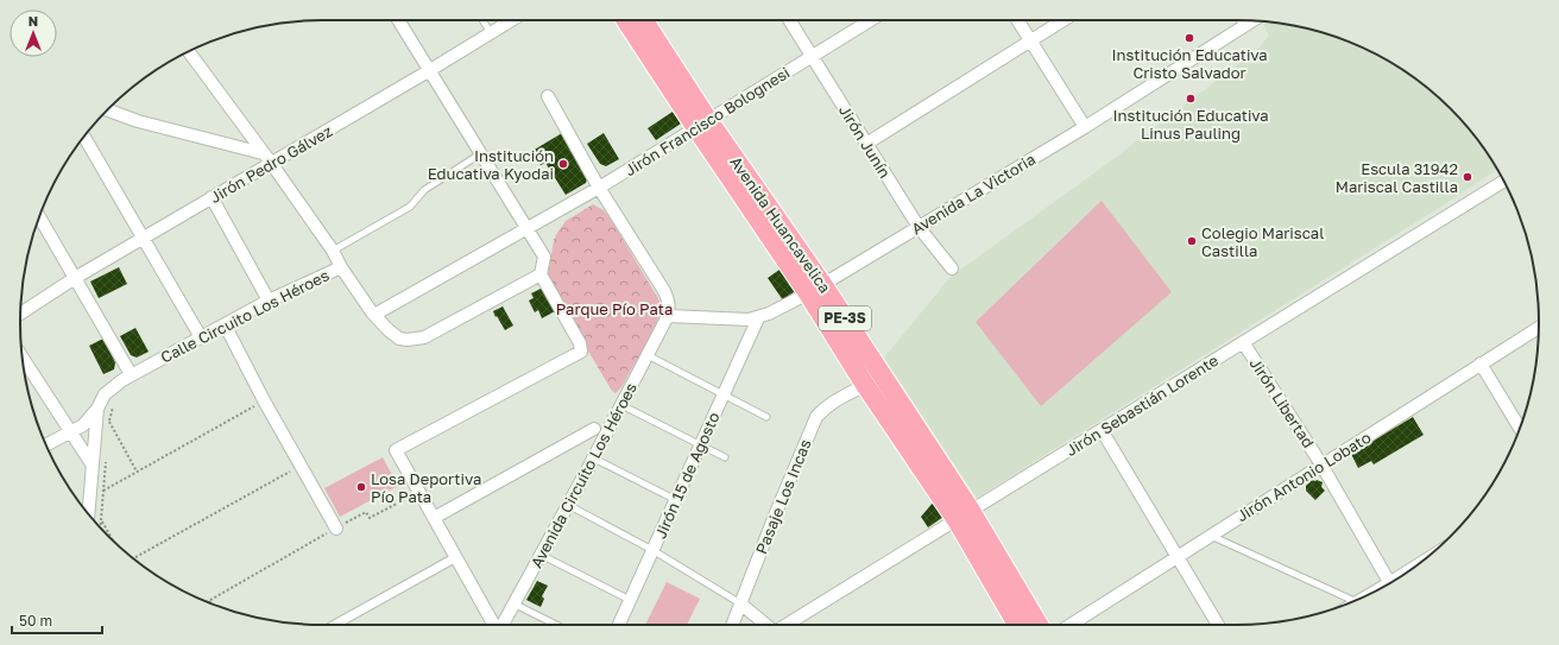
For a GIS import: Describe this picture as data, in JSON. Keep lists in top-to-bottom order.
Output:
{
  "streets": {
    "highway": ["Avenida Huancavelica", "PE-3S"],
    "street": [
      "Jirón Francisco Bolognesi",
      "Jirón Junín",
      "Jirón Pedro Gálvez",
      "Avenida La Victoria",
      "Calle Circuito Los Héroes",
      "Jirón Libertad",
      "Jirón Sebastián Lorente",
      "Avenida Circuito Los Héroes",
      "Jirón 15 de Agosto",
      "Jirón Antonio Lobato",
      "Pasaje Los Incas"
    ]
  },
  "crossings": [
    ["Jirón Francisco Bolognesi", "Jirón Junín"],
    ["Jirón Francisco Bolognesi", "Avenida Huancavelica"],
    ["Jirón Francisco Bolognesi", "Calle Circuito Los Héroes"],
    ["Jirón Junín", "Avenida La Victoria"],
    ["Avenida La Victoria", "Avenida Huancavelica"],
    ["Avenida La Victoria", "Avenida Circuito Los Héroes"],
    ["Avenida La Victoria", "Jirón 15 de Agosto"],
    ["Avenida Huancavelica", "Jirón Sebastián Lorente"],
    ["Avenida Huancavelica", "Pasaje Los Incas"],
    ["Jirón Libertad", "Jirón Sebastián Lorente"],
    ["Jirón Libertad", "Jirón Antonio Lobato"]
  ],
  "parks": ["Parque Pío Pata"],
  "places": [
    "Institución Educativa Cristo Salvador",
    "Institución Educativa Linus Pauling",
    "Institución Educativa Kyodai",
    "Escula 31942 Mariscal Castilla",
    "Colegio Mariscal Castilla",
    "Losa Deportiva Pío Pata"
  ],
  "scale_bar": "50 m",
  "north": "top"
}
